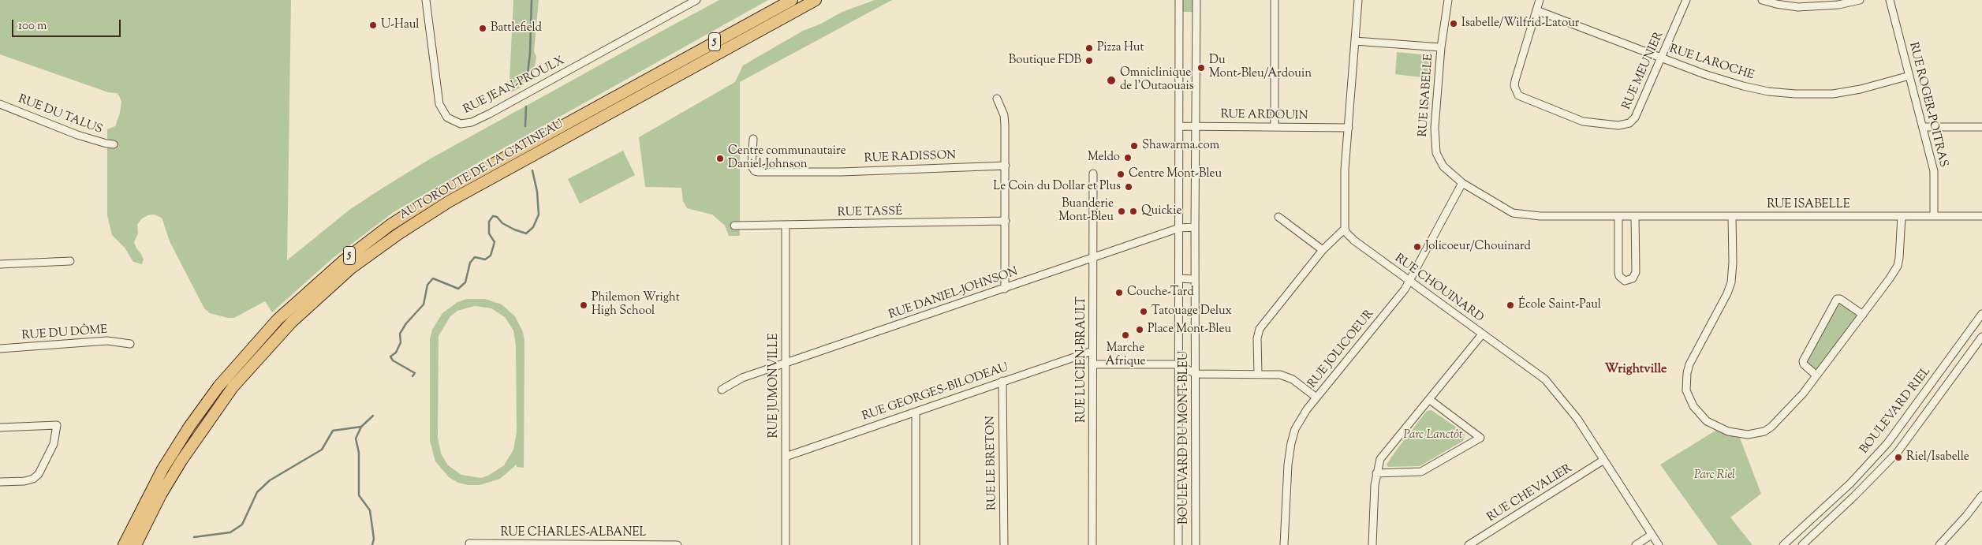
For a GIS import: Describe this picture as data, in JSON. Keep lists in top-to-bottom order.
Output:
{
  "streets": {
    "highway": ["5", "AUTOROUTE DE LA GATINEAU"],
    "street": [
      "RUE LAROCHE",
      "RUE MEUNIER",
      "RUE JEAN-PROULX",
      "RUE ISABELLE",
      "RUE ROGER-POITRAS",
      "RUE DU TALUS",
      "RUE ARDOUIN",
      "RUE RADISSON",
      "RUE TASSÉ",
      "RUE CHOUINARD",
      "RUE DANIEL-JOHNSON",
      "RUE DU DÔME",
      "RUE JOLICOEUR",
      "RUE LUCIEN-BRAULT",
      "RUE JUMONVILLE",
      "RUE GEORGES-BILODEAU",
      "BOULEVARD RIEL",
      "BOULEVARD DU MONT-BLEU",
      "RUE LE BRETON",
      "RUE CHEVALIER",
      "RUE CHARLES-ALBANEL"
    ]
  },
  "crossings": [
    ["RUE LAROCHE", "RUE MEUNIER"],
    ["RUE LAROCHE", "RUE ROGER-POITRAS"],
    ["RUE ISABELLE", "RUE ROGER-POITRAS"],
    ["RUE ISABELLE", "RUE JOLICOEUR"],
    ["RUE ARDOUIN", "BOULEVARD DU MONT-BLEU"],
    ["RUE TASSÉ", "RUE JUMONVILLE"],
    ["RUE CHOUINARD", "RUE JOLICOEUR"],
    ["RUE CHOUINARD", "RUE CHEVALIER"],
    ["RUE DANIEL-JOHNSON", "RUE LUCIEN-BRAULT"],
    ["RUE DANIEL-JOHNSON", "RUE JUMONVILLE"],
    ["RUE DANIEL-JOHNSON", "BOULEVARD DU MONT-BLEU"],
    ["RUE LUCIEN-BRAULT", "RUE GEORGES-BILODEAU"],
    ["RUE JUMONVILLE", "RUE GEORGES-BILODEAU"],
    ["RUE GEORGES-BILODEAU", "RUE LE BRETON"]
  ],
  "districts": ["Wrightville"],
  "parks": ["Parc Lanctôt", "Parc Riel"],
  "places": [
    "Isabelle/Wilfrid-Latour",
    "U-Haul",
    "Battlefield",
    "Pizza Hut",
    "Boutique FDB",
    "Du Mont-Bleu/Ardouin",
    "Omniclinique de l'Outaouais",
    "Shawarma.com",
    "Meldo",
    "Centre communautaire Daniel-Johnson",
    "Centre Mont-Bleu",
    "Le Coin du Dollar et Plus",
    "Buanderie Mont-Bleu",
    "Quickie",
    "Jolicoeur/Chouinard",
    "Couche-Tard",
    "Philemon Wright High School",
    "École Saint-Paul",
    "Tatouage Delux",
    "Place Mont-Bleu",
    "Marche Afrique",
    "Riel/Isabelle"
  ],
  "scale_bar": "100 m"
}
